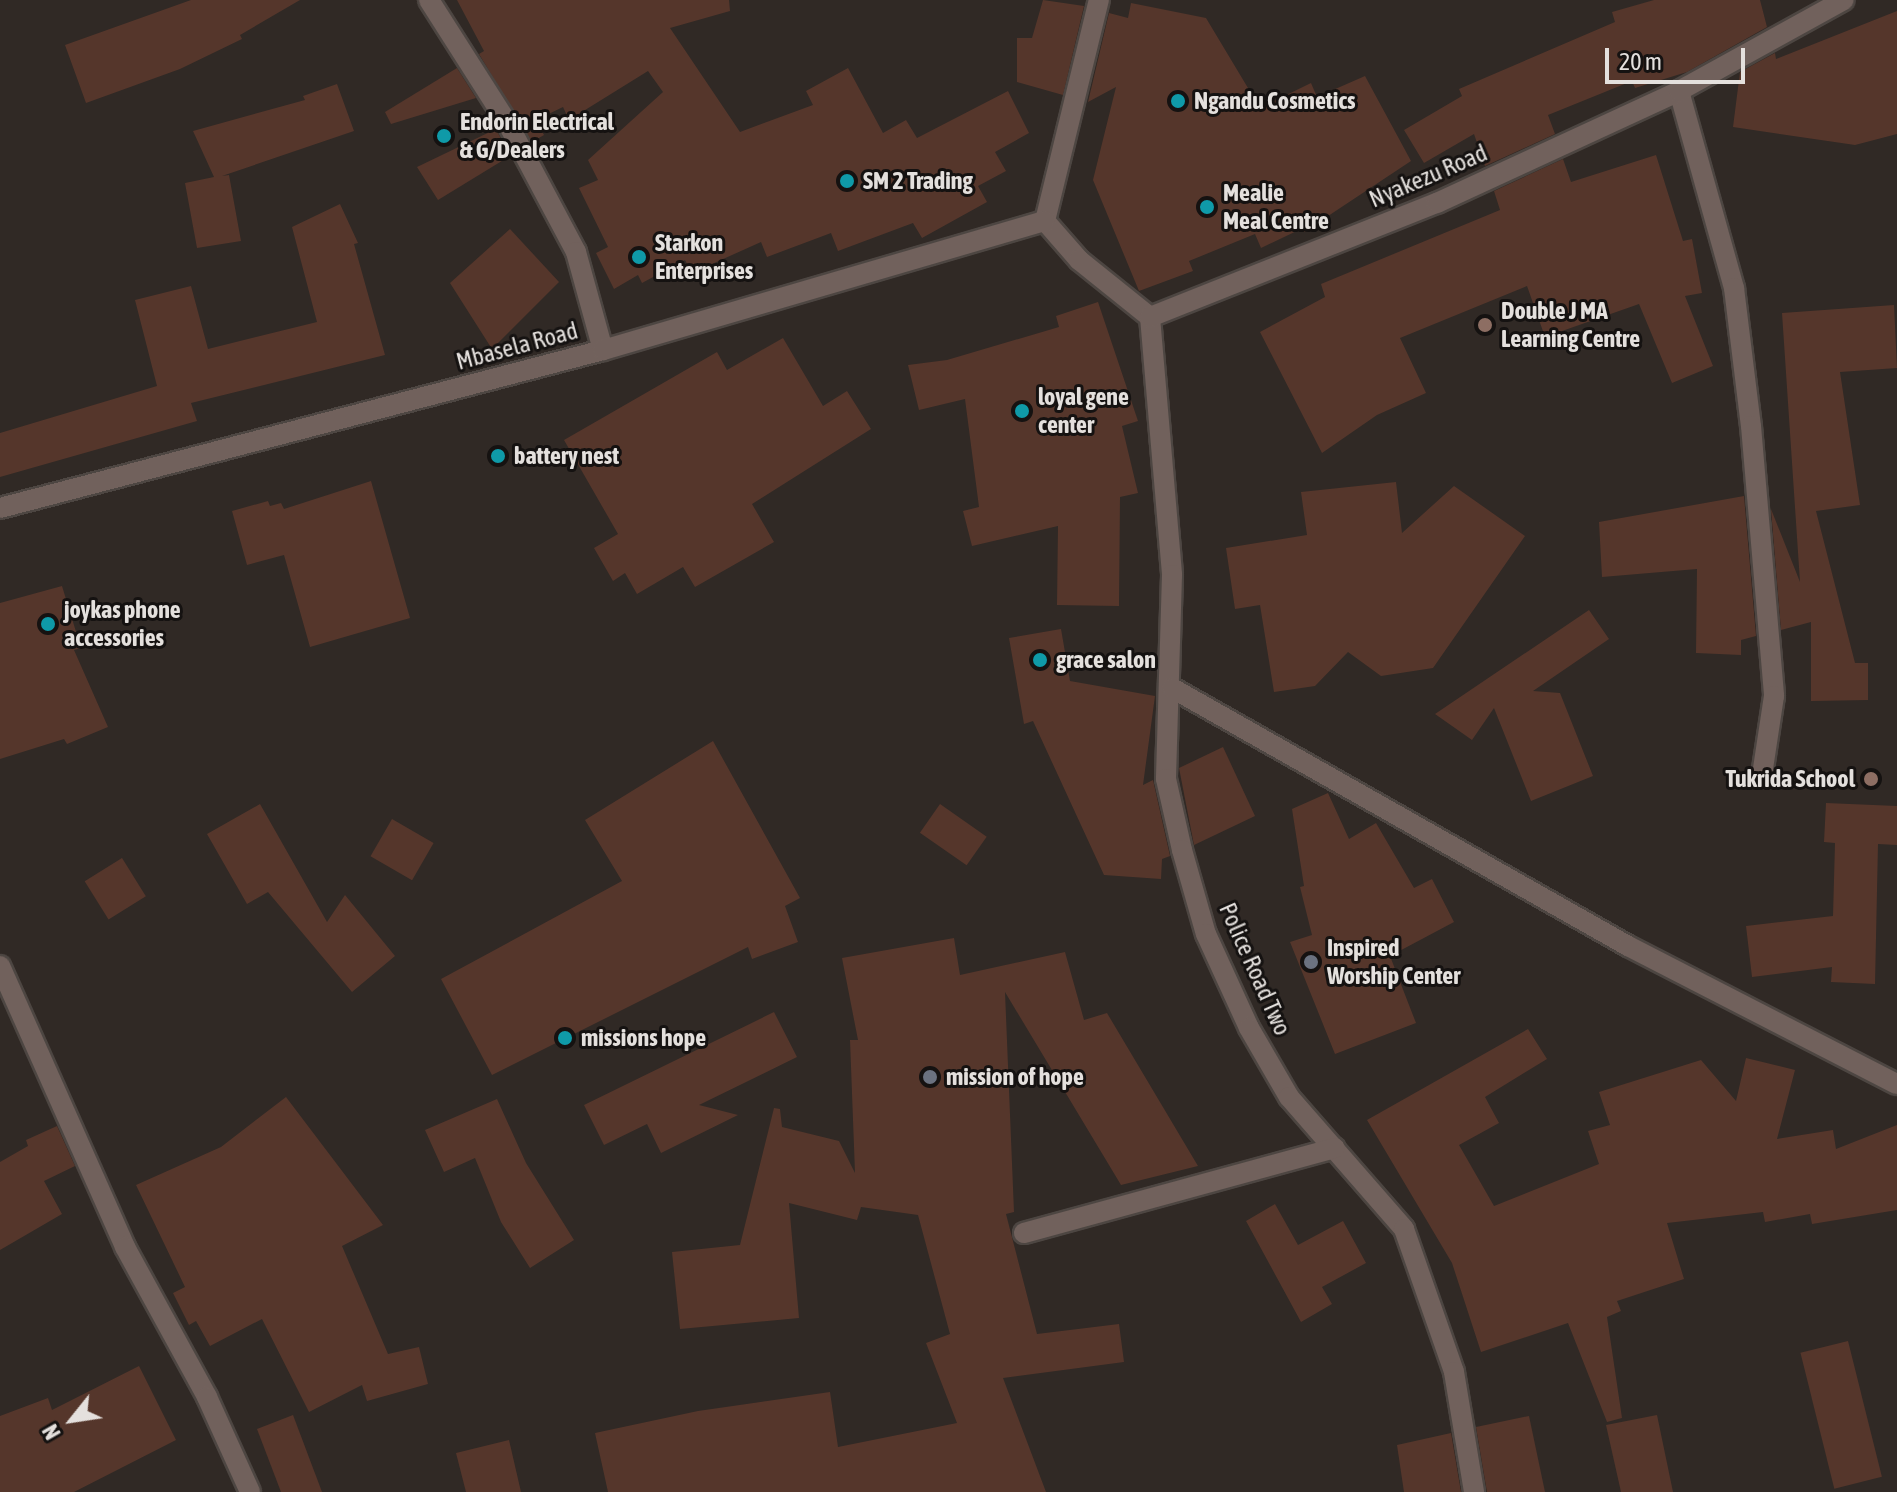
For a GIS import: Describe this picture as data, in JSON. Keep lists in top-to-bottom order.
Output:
{
  "streets": {
    "street": ["Nyakezu Road", "Mbasela Road", "Police Road Two"]
  },
  "crossings": [
    ["Nyakezu Road", "Police Road Two"]
  ],
  "places": [
    "Ngandu Cosmetics",
    "Endorin Electrical & G/Dealers",
    "SM 2 Trading",
    "Mealie Meal Centre",
    "Starkon Enterprises",
    "Double J MA Learning Centre",
    "loyal gene center",
    "battery nest",
    "joykas phone accessories",
    "grace salon",
    "Tukrida School",
    "Inspired Worship Center",
    "missions hope",
    "mission of hope"
  ],
  "scale_bar": "20 m",
  "north": "bottom left"
}
